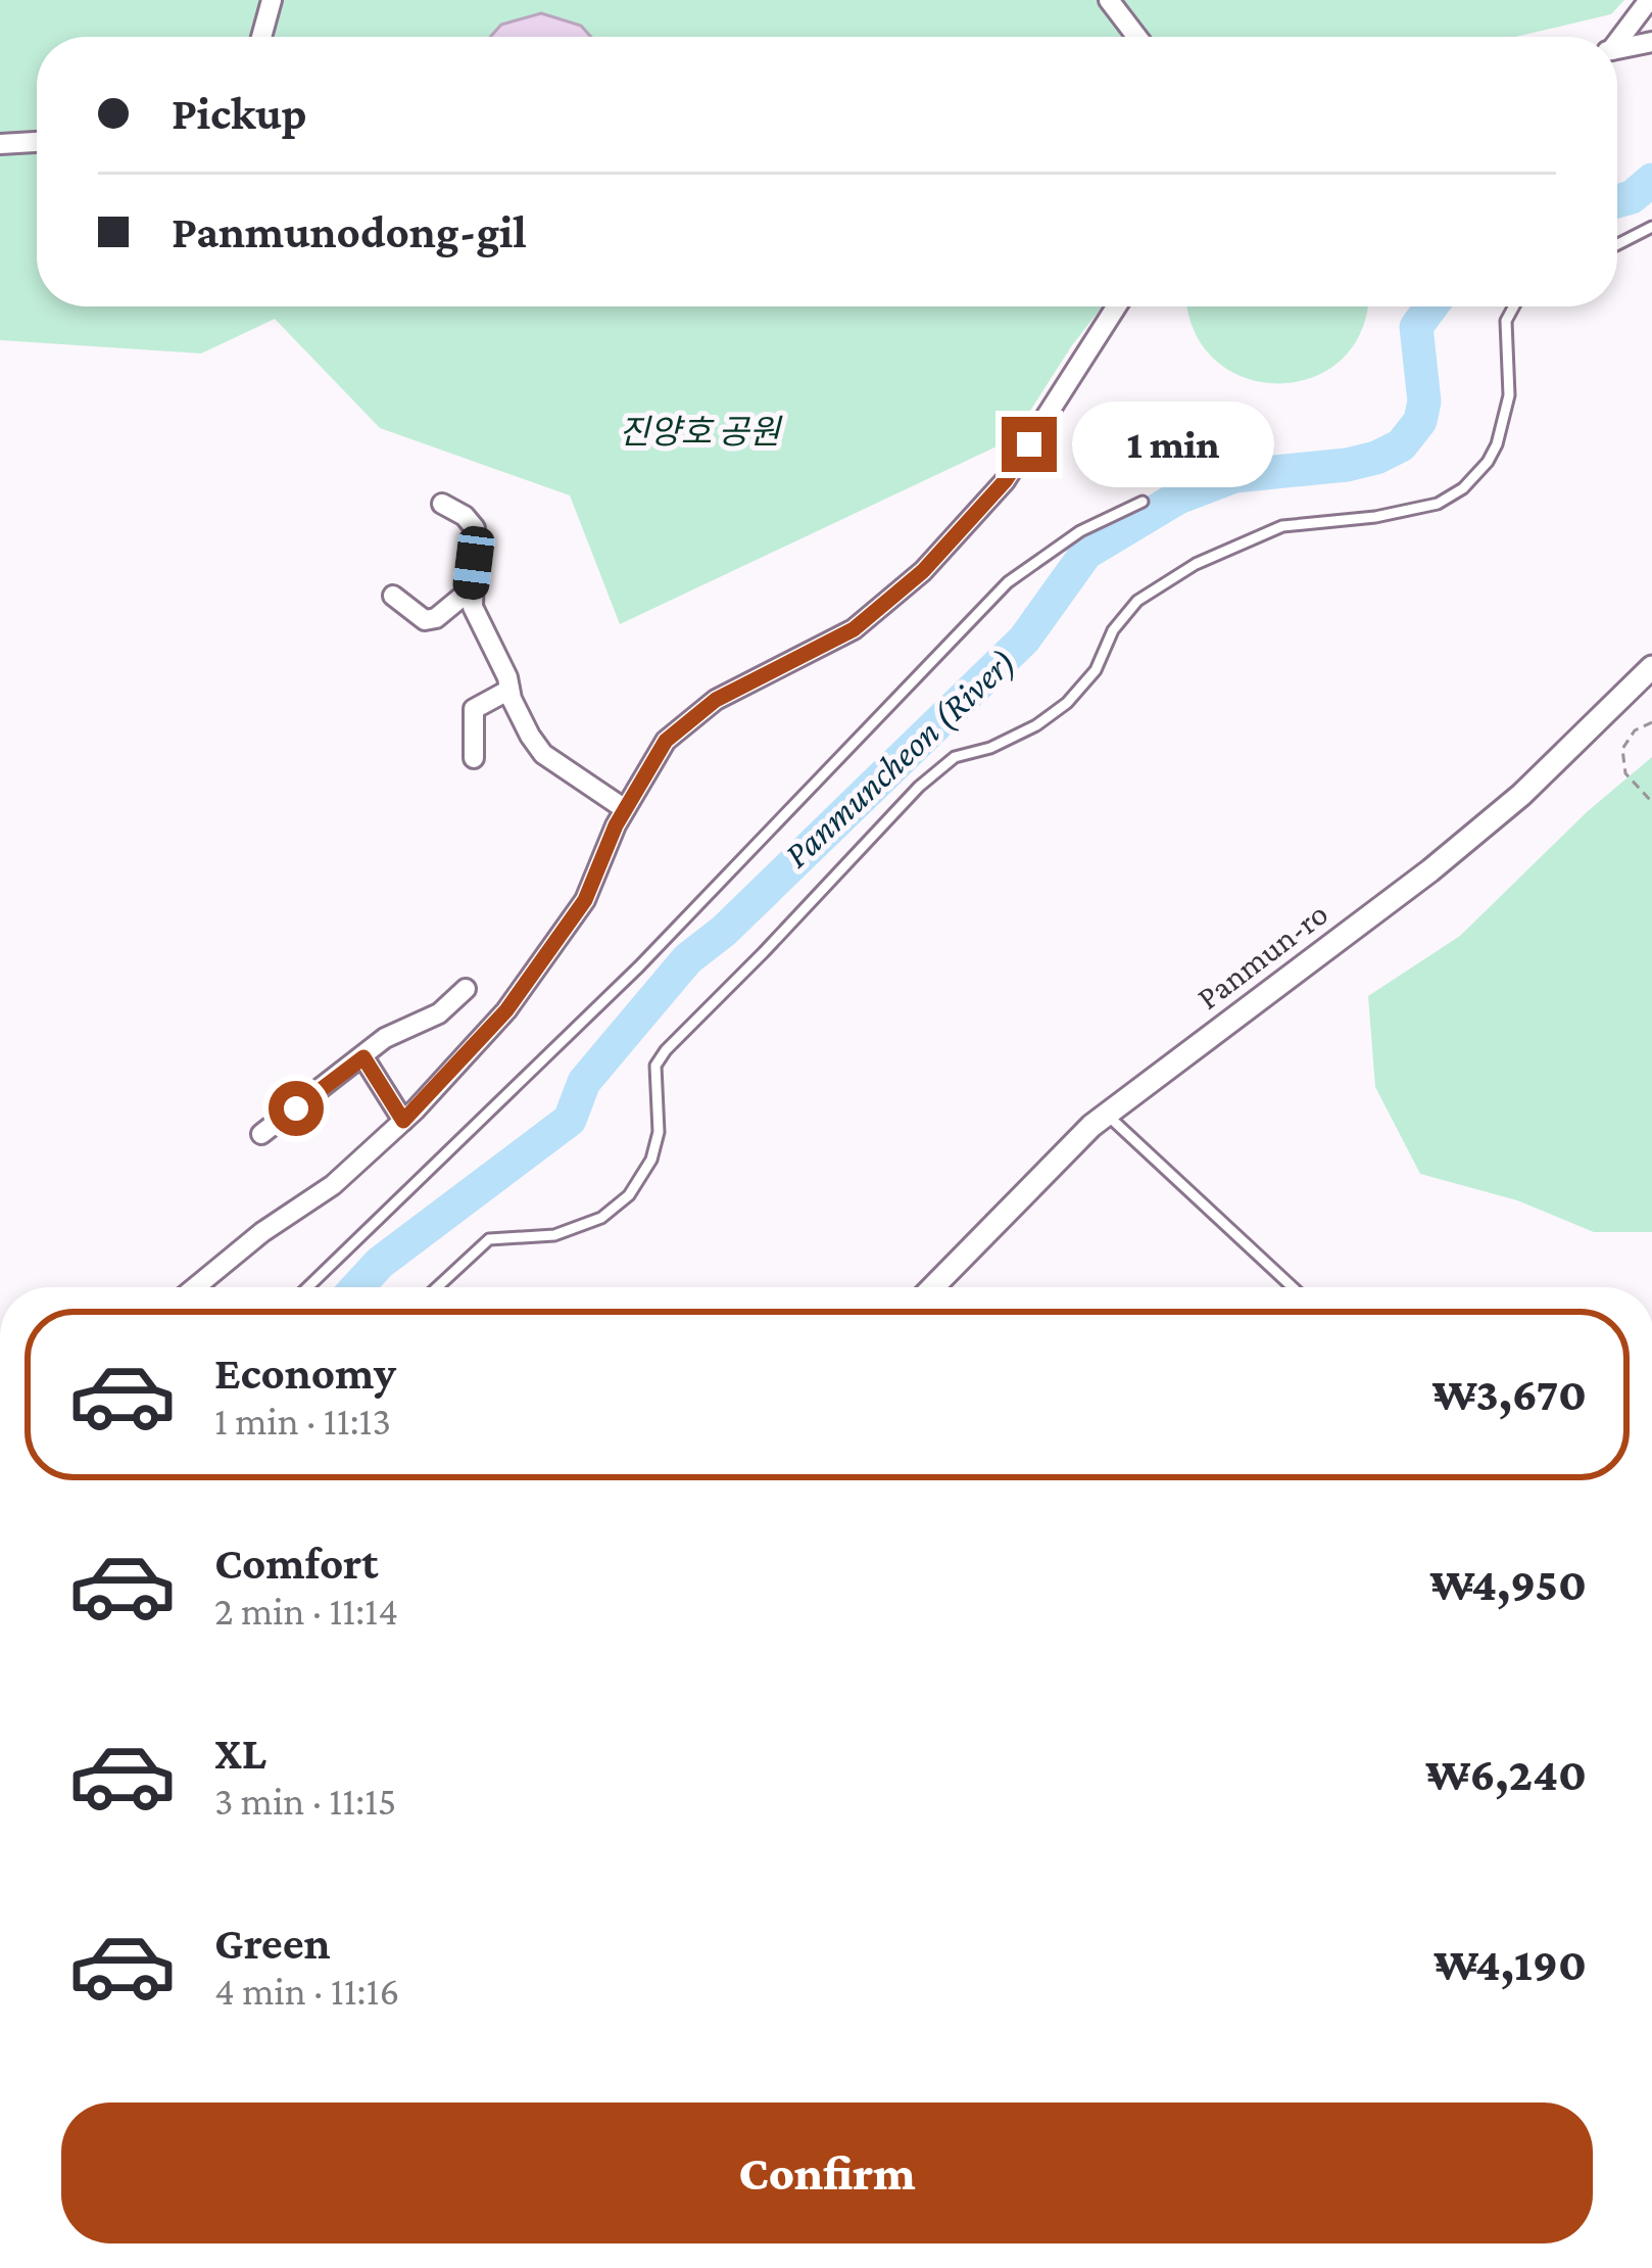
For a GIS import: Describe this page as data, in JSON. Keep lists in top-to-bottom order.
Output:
{
  "streets": {
    "street": ["Panmun-ro"]
  },
  "water": ["Panmuncheon (River)"],
  "parks": ["진양호 공원"],
  "page": {
    "banner": ["Pickup", "Panmunodong-gil"],
    "bubble": "1 min",
    "list": [
      {
        "name": "Economy",
        "note": "1 min · 11:13",
        "value": "₩3,670"
      },
      {
        "name": "Comfort",
        "note": "2 min · 11:14",
        "value": "₩4,950"
      },
      {
        "name": "XL",
        "note": "3 min · 11:15",
        "value": "₩6,240"
      },
      {
        "name": "Green",
        "note": "4 min · 11:16",
        "value": "₩4,190"
      }
    ],
    "buttons": "Confirm"
  }
}
